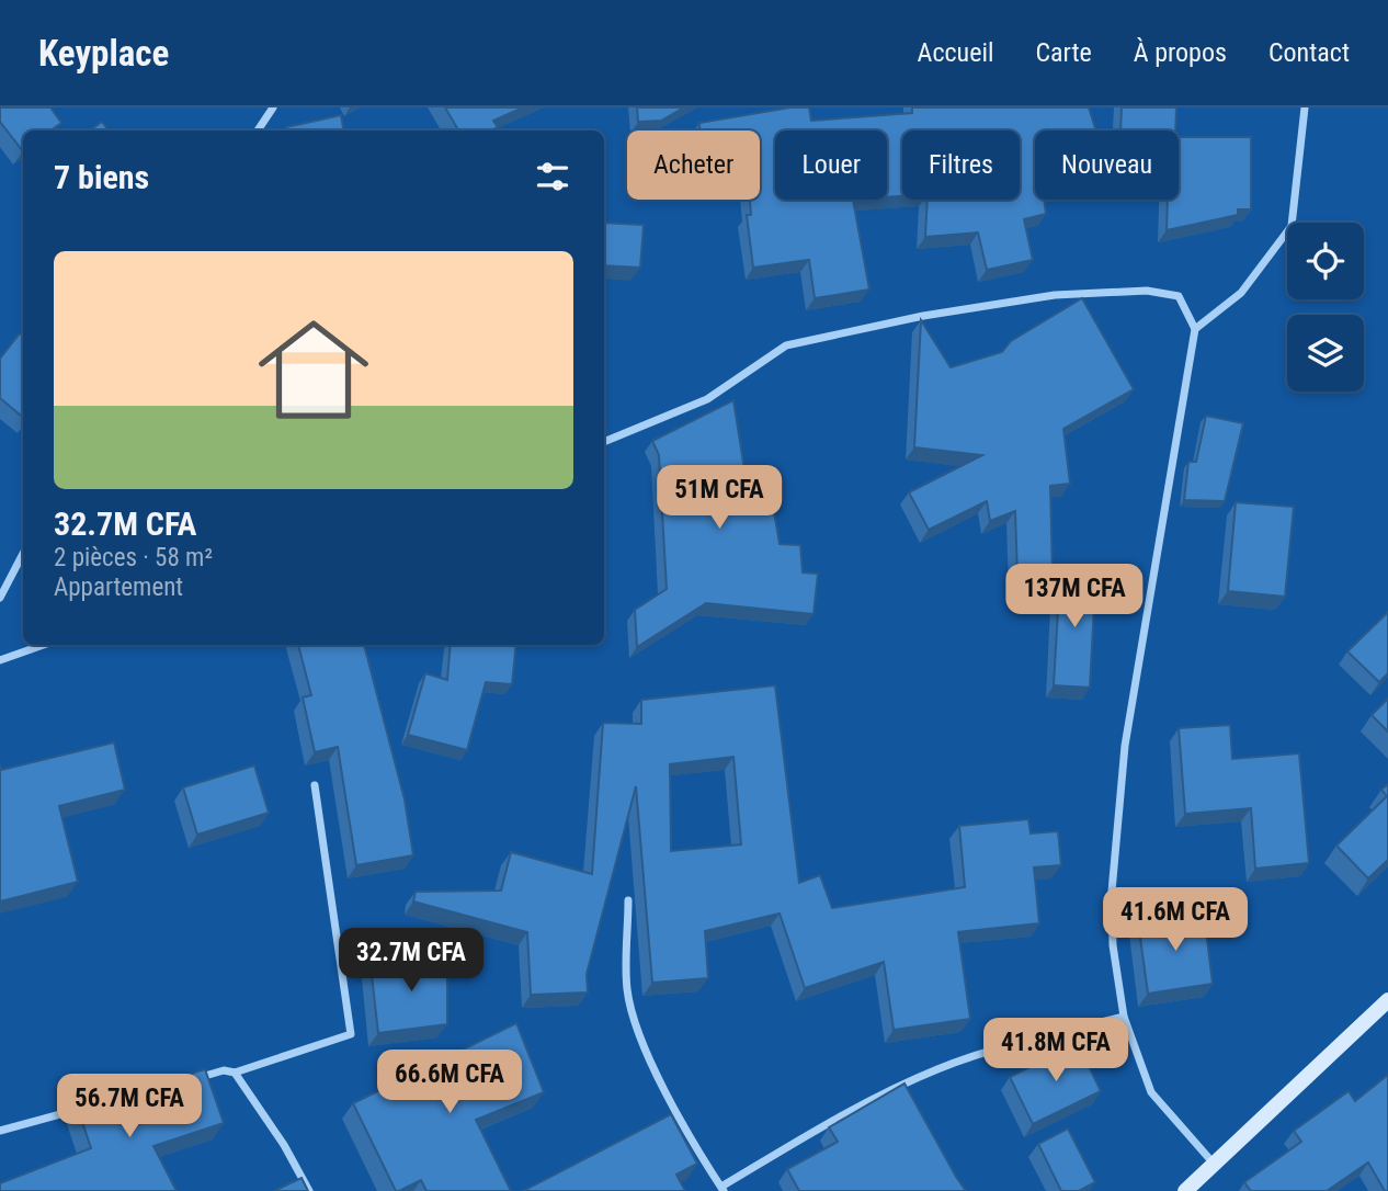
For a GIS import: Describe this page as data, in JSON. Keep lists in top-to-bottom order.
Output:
{
  "page": {
    "header": "Keyplace",
    "nav": [
      "Accueil",
      "Carte",
      "À propos",
      "Contact"
    ],
    "chip": [
      "Acheter",
      "Louer",
      "Filtres",
      "Nouveau"
    ],
    "heading": "7 biens",
    "list": [
      {
        "name": "32.7M CFA",
        "note": "2 pièces · 58 m² · Appartement"
      }
    ],
    "price": [
      "51M CFA",
      "137M CFA",
      "41.6M CFA",
      "32.7M CFA",
      "41.8M CFA",
      "66.6M CFA",
      "56.7M CFA"
    ]
  }
}
